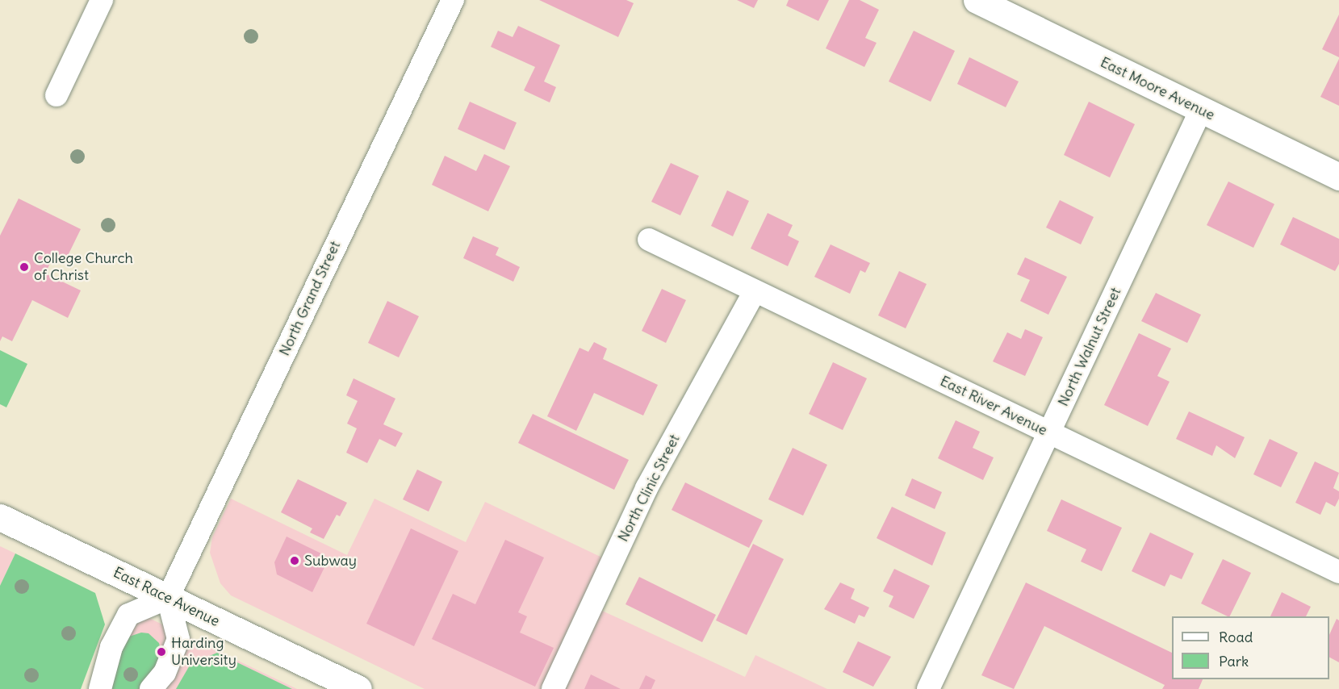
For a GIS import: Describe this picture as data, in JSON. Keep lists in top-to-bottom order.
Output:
{
  "streets": {
    "street": [
      "East Moore Avenue",
      "North Grand Street",
      "North Walnut Street",
      "East River Avenue",
      "North Clinic Street",
      "East Race Avenue"
    ]
  },
  "crossings": [
    ["East Moore Avenue", "North Walnut Street"],
    ["North Grand Street", "East Race Avenue"],
    ["North Walnut Street", "East River Avenue"],
    ["East River Avenue", "North Clinic Street"]
  ],
  "places": ["College Church of Christ", "Subway", "Harding University"],
  "legend": ["Road", "Park"]
}
